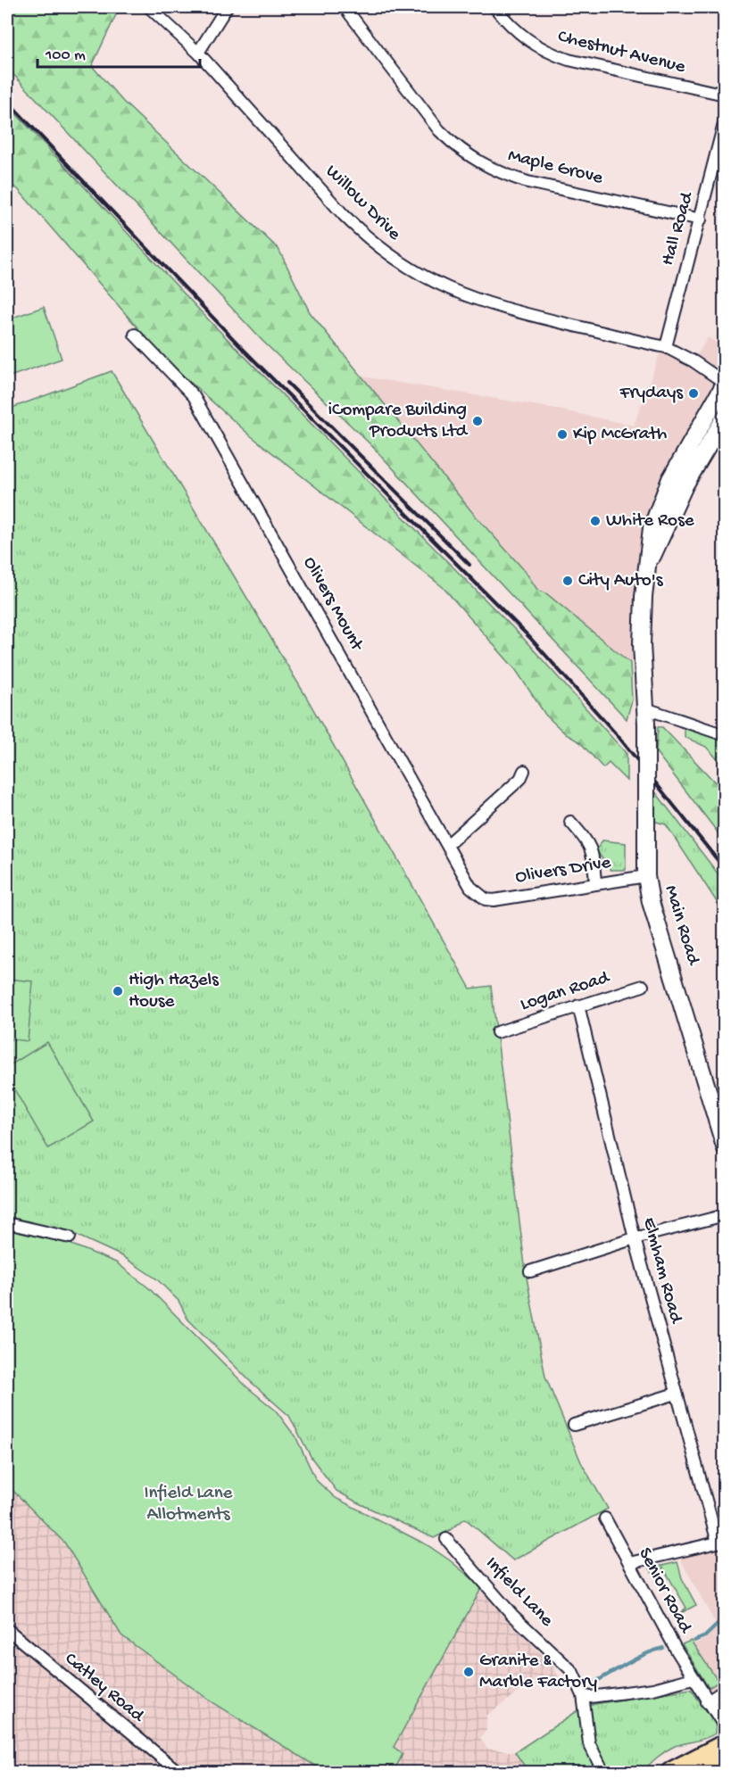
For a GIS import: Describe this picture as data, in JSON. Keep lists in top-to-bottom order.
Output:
{
  "streets": {
    "main road": ["Main Road"],
    "street": [
      "Chestnut Avenue",
      "Maple Grove",
      "Willow Drive",
      "Hall Road",
      "Olivers Mount",
      "Olivers Drive",
      "Logan Road",
      "Elmham Road",
      "Senior Road",
      "Infield Lane",
      "Catley Road"
    ]
  },
  "crossings": [
    ["Maple Grove", "Hall Road"],
    ["Willow Drive", "Hall Road"],
    ["Olivers Mount", "Olivers Drive"],
    ["Olivers Drive", "Main Road"],
    ["Logan Road", "Elmham Road"]
  ],
  "parks": ["Infield Lane Allotments"],
  "places": [
    "Frydays",
    "iCompare Building Products Ltd",
    "Kip McGrath",
    "White Rose",
    "City Auto's",
    "High Hazels House",
    "Granite & Marble Factory"
  ],
  "scale_bar": "100 m"
}
